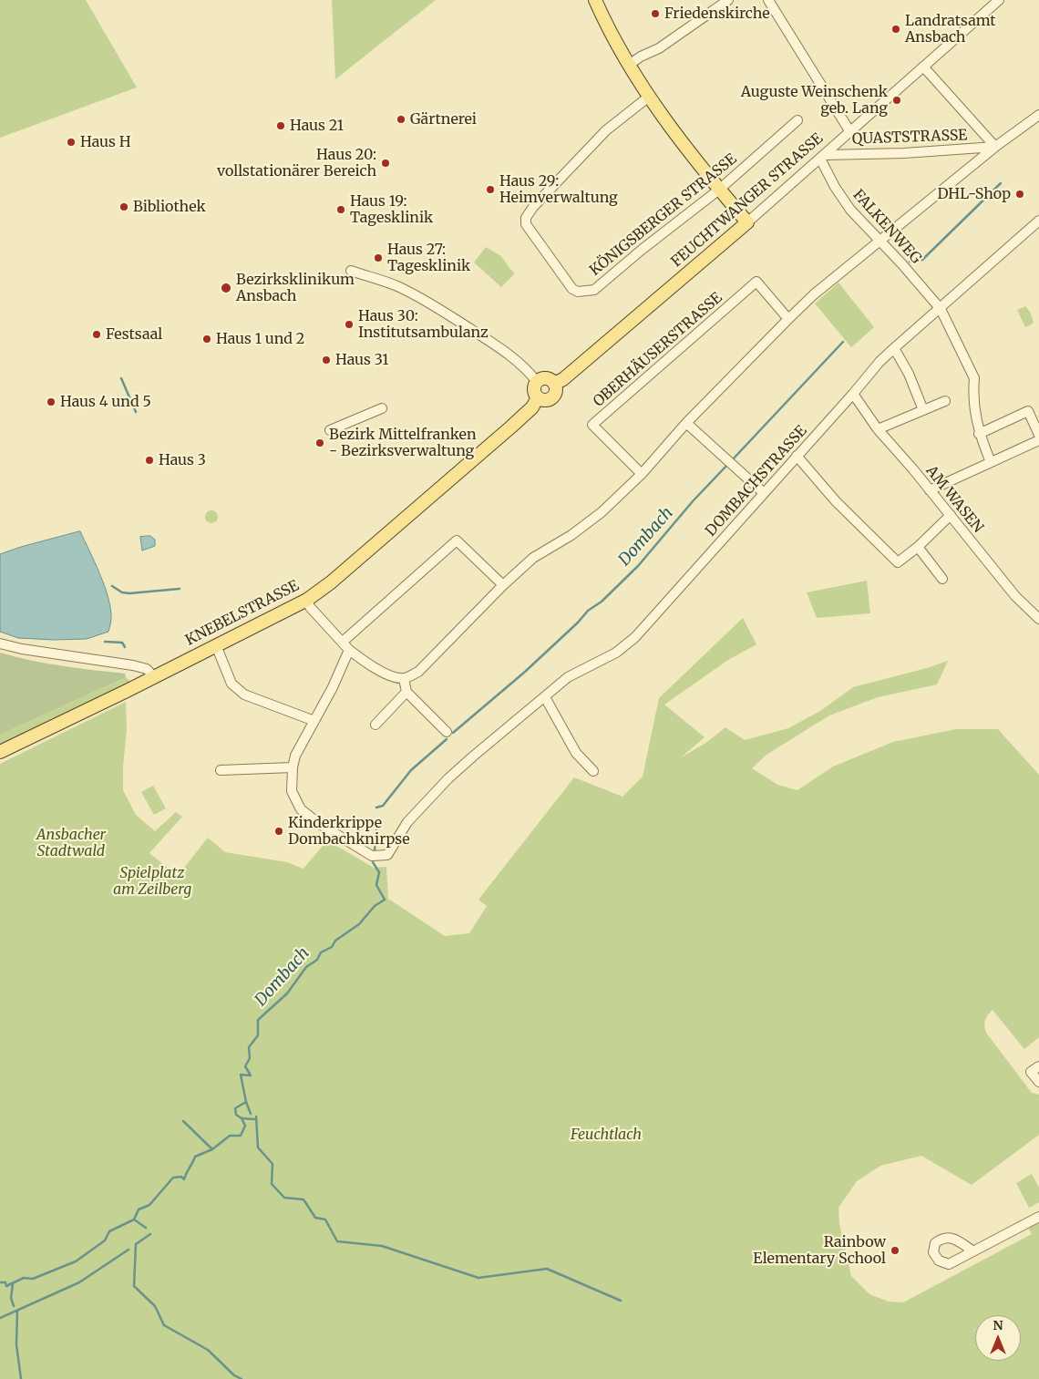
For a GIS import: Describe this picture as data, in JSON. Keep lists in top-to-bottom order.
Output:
{
  "streets": {
    "main road": ["FEUCHTWANGER STRASSE", "KNEBELSTRASSE"],
    "street": [
      "QUASTSTRASSE",
      "KÖNIGSBERGER STRASSE",
      "FALKENWEG",
      "OBERHÄUSERSTRASSE",
      "DOMBACHSTRASSE",
      "AM WASEN"
    ]
  },
  "crossings": [
    ["QUASTSTRASSE", "FEUCHTWANGER STRASSE"],
    ["QUASTSTRASSE", "FALKENWEG"],
    ["FEUCHTWANGER STRASSE", "FALKENWEG"],
    ["FEUCHTWANGER STRASSE", "KNEBELSTRASSE"],
    ["FALKENWEG", "DOMBACHSTRASSE"],
    ["DOMBACHSTRASSE", "AM WASEN"]
  ],
  "water": ["Dombach"],
  "parks": ["Ansbacher Stadtwald", "Spielplatz am Zeilberg", "Feuchtlach"],
  "places": [
    "Friedenskirche",
    "Landratsamt Ansbach",
    "Auguste Weinschenk geb. Lang",
    "Gärtnerei",
    "Haus 21",
    "Haus H",
    "Haus 20: vollstationärer Bereich",
    "Haus 29: Heimverwaltung",
    "DHL-Shop",
    "Bibliothek",
    "Haus 19: Tagesklinik",
    "Haus 27: Tagesklinik",
    "Bezirksklinikum Ansbach",
    "Haus 30: Institutsambulanz",
    "Festsaal",
    "Haus 1 und 2",
    "Haus 31",
    "Haus 4 und 5",
    "Bezirk Mittelfranken - Bezirksverwaltung",
    "Haus 3",
    "Kinderkrippe Dombachknirpse",
    "Rainbow Elementary School"
  ],
  "north": "top"
}
